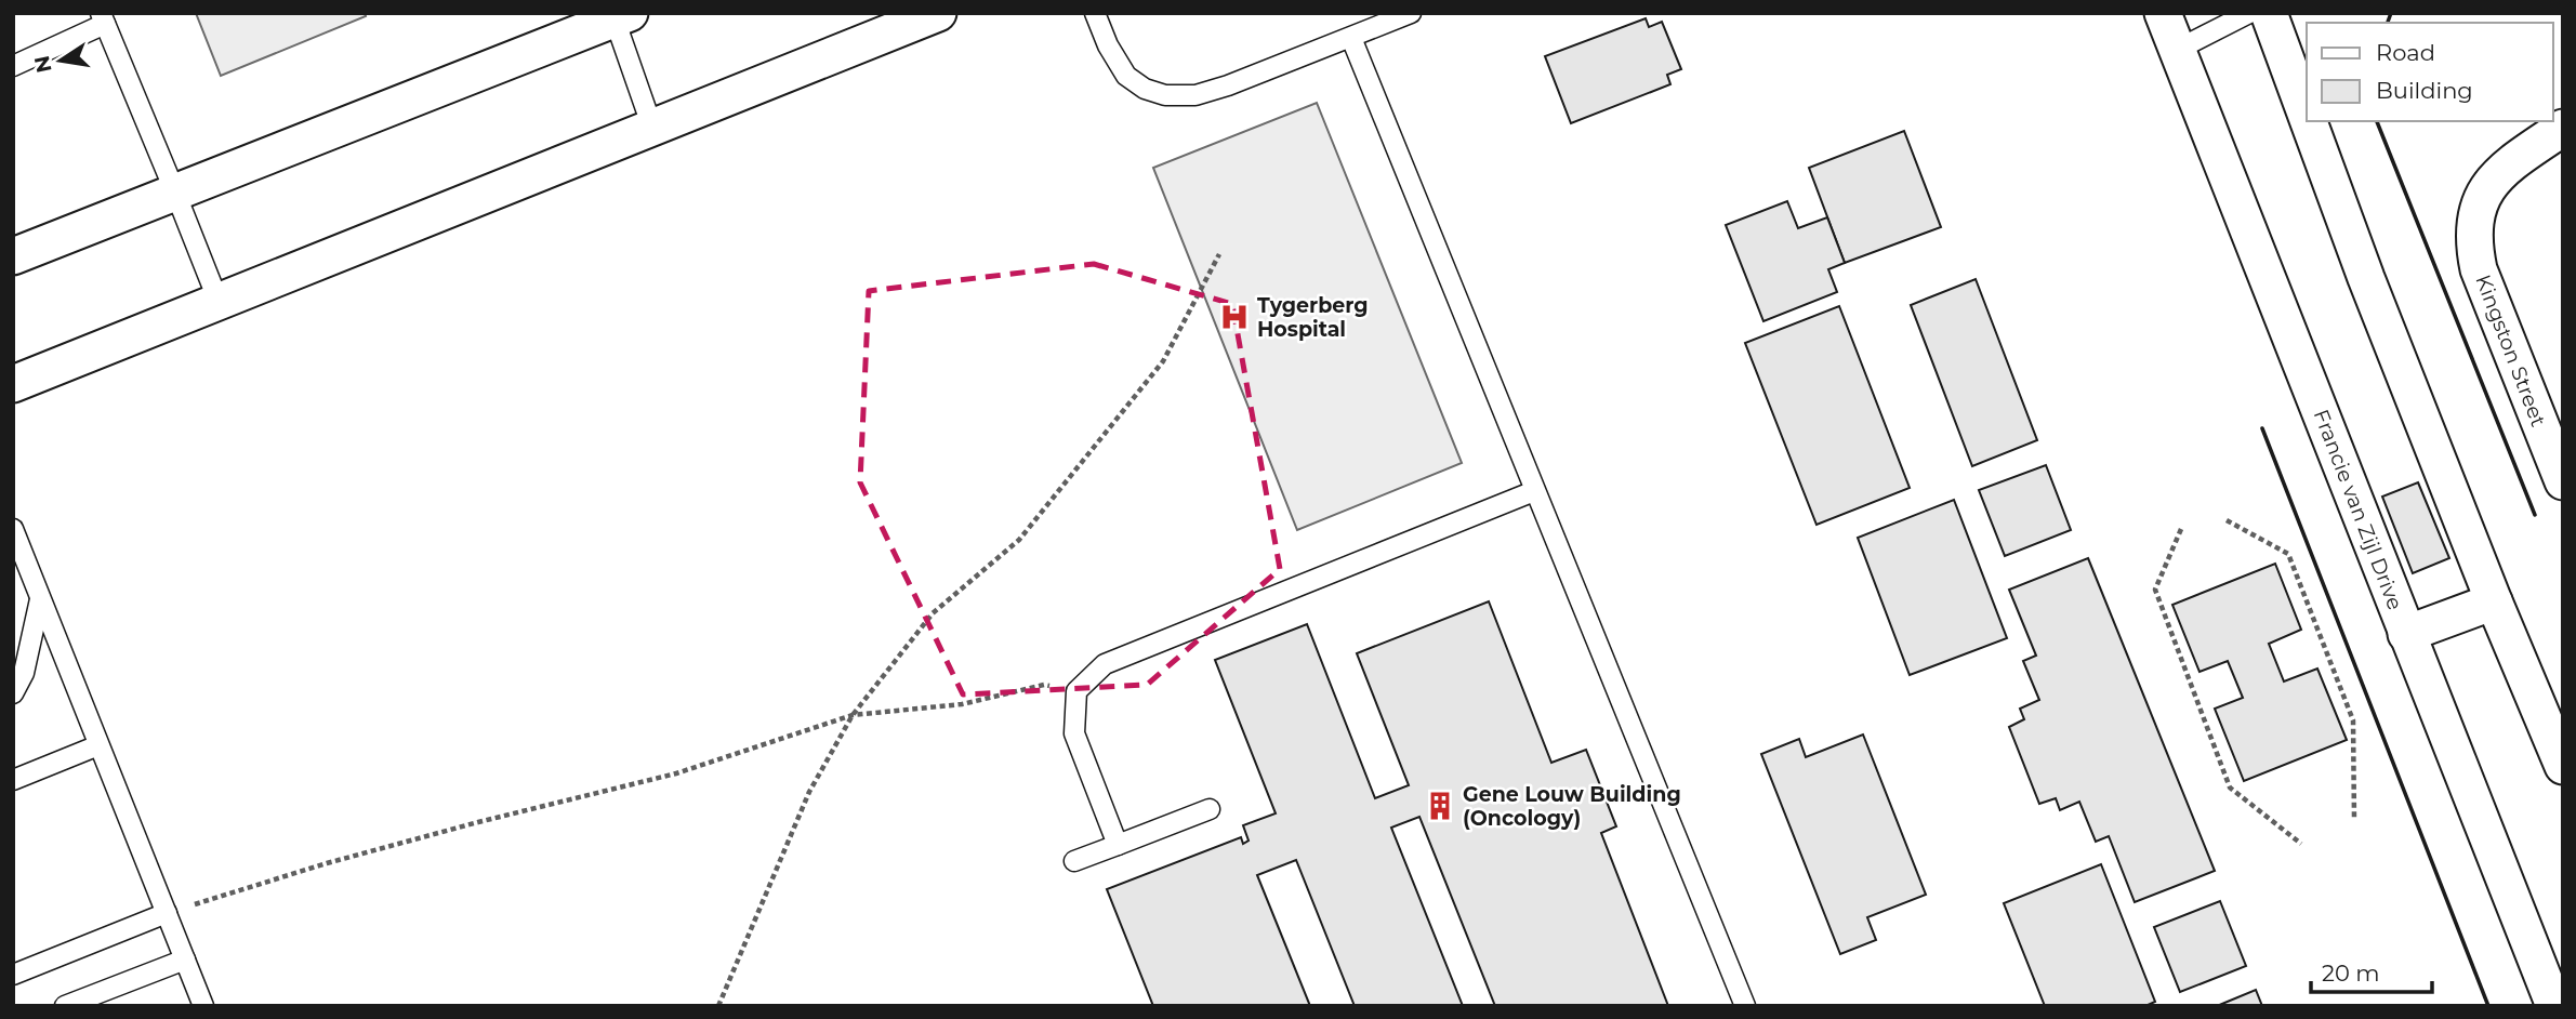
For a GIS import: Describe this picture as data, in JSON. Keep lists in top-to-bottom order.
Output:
{
  "streets": {
    "street": ["Kingston Street", "Francie van Zijl Drive"]
  },
  "places": {
    "hospital": ["Tygerberg Hospital"],
    "building": ["Gene Louw Building (Oncology)"]
  },
  "legend": ["Road", "Building"],
  "scale_bar": "20 m",
  "north": "left"
}
